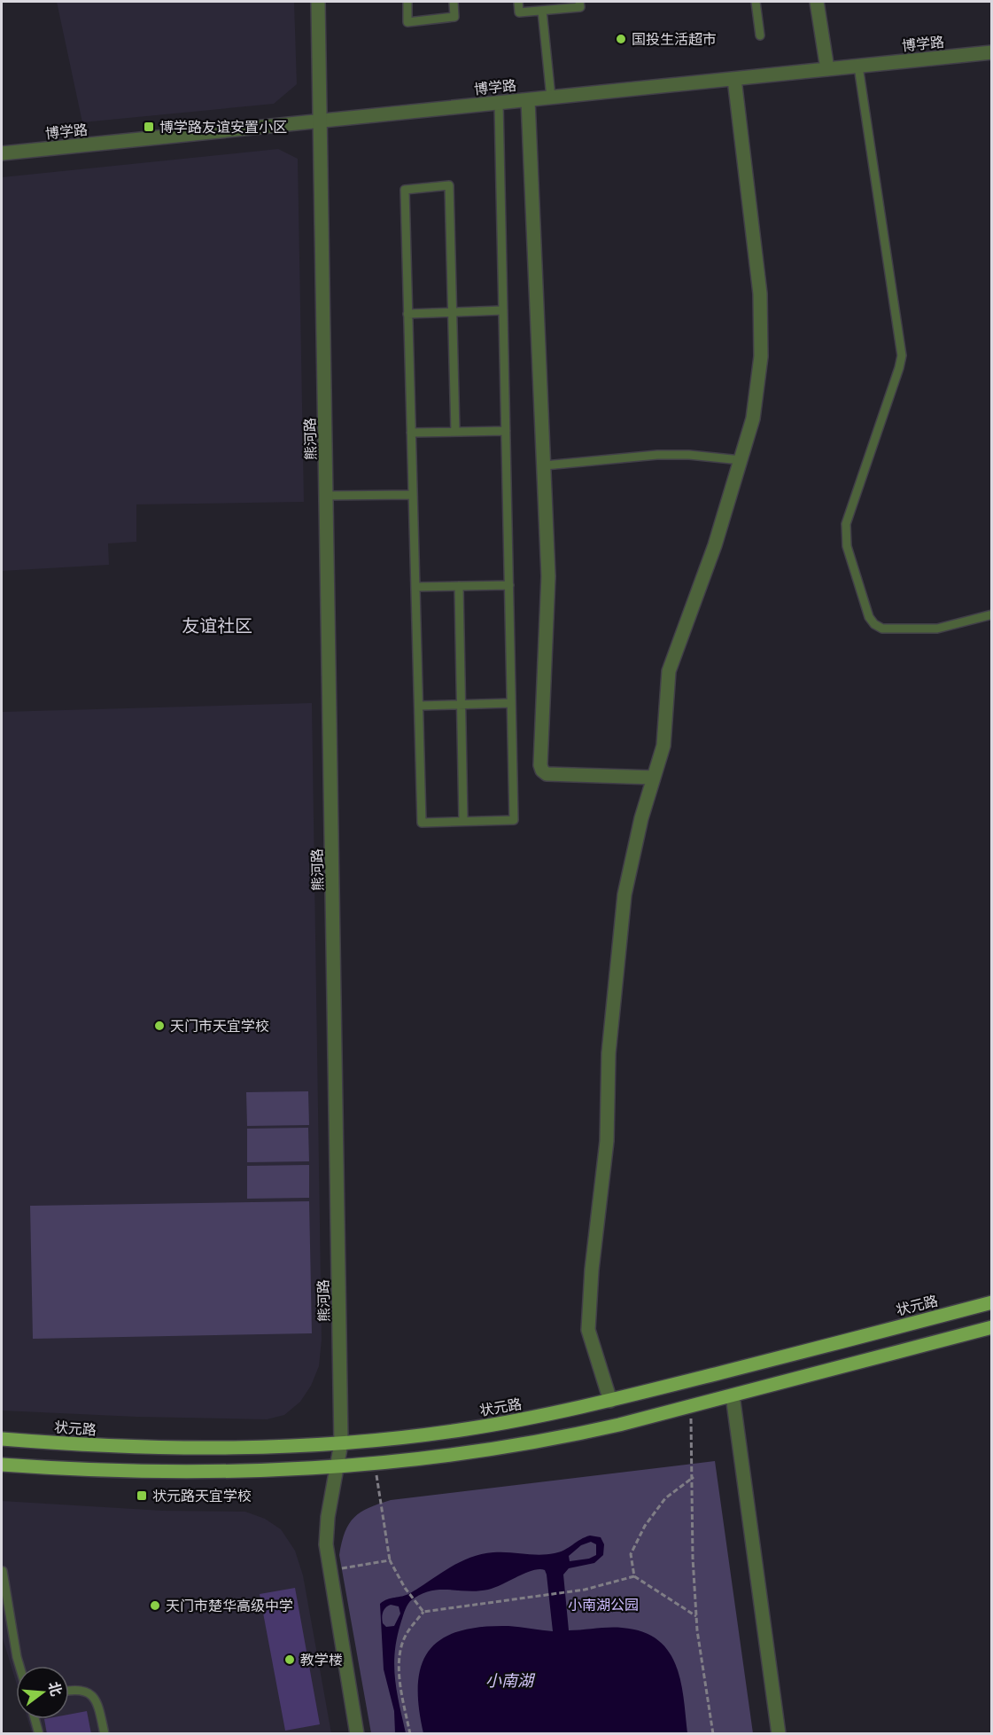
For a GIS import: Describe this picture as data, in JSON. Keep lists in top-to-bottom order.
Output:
{
  "streets": {
    "main road": ["状元路"],
    "street": ["博学路", "熊河路"]
  },
  "crossings": [
    ["博学路", "熊河路"],
    ["熊河路", "状元路"]
  ],
  "districts": ["友谊社区"],
  "water": ["小南湖"],
  "parks": ["小南湖公园"],
  "places": {
    "other": [
      "国投生活超市",
      "天门市天宜学校",
      "天门市楚华高级中学",
      "教学楼"
    ],
    "transit": ["博学路友谊安置小区", "状元路天宜学校"]
  },
  "north": "right"
}
